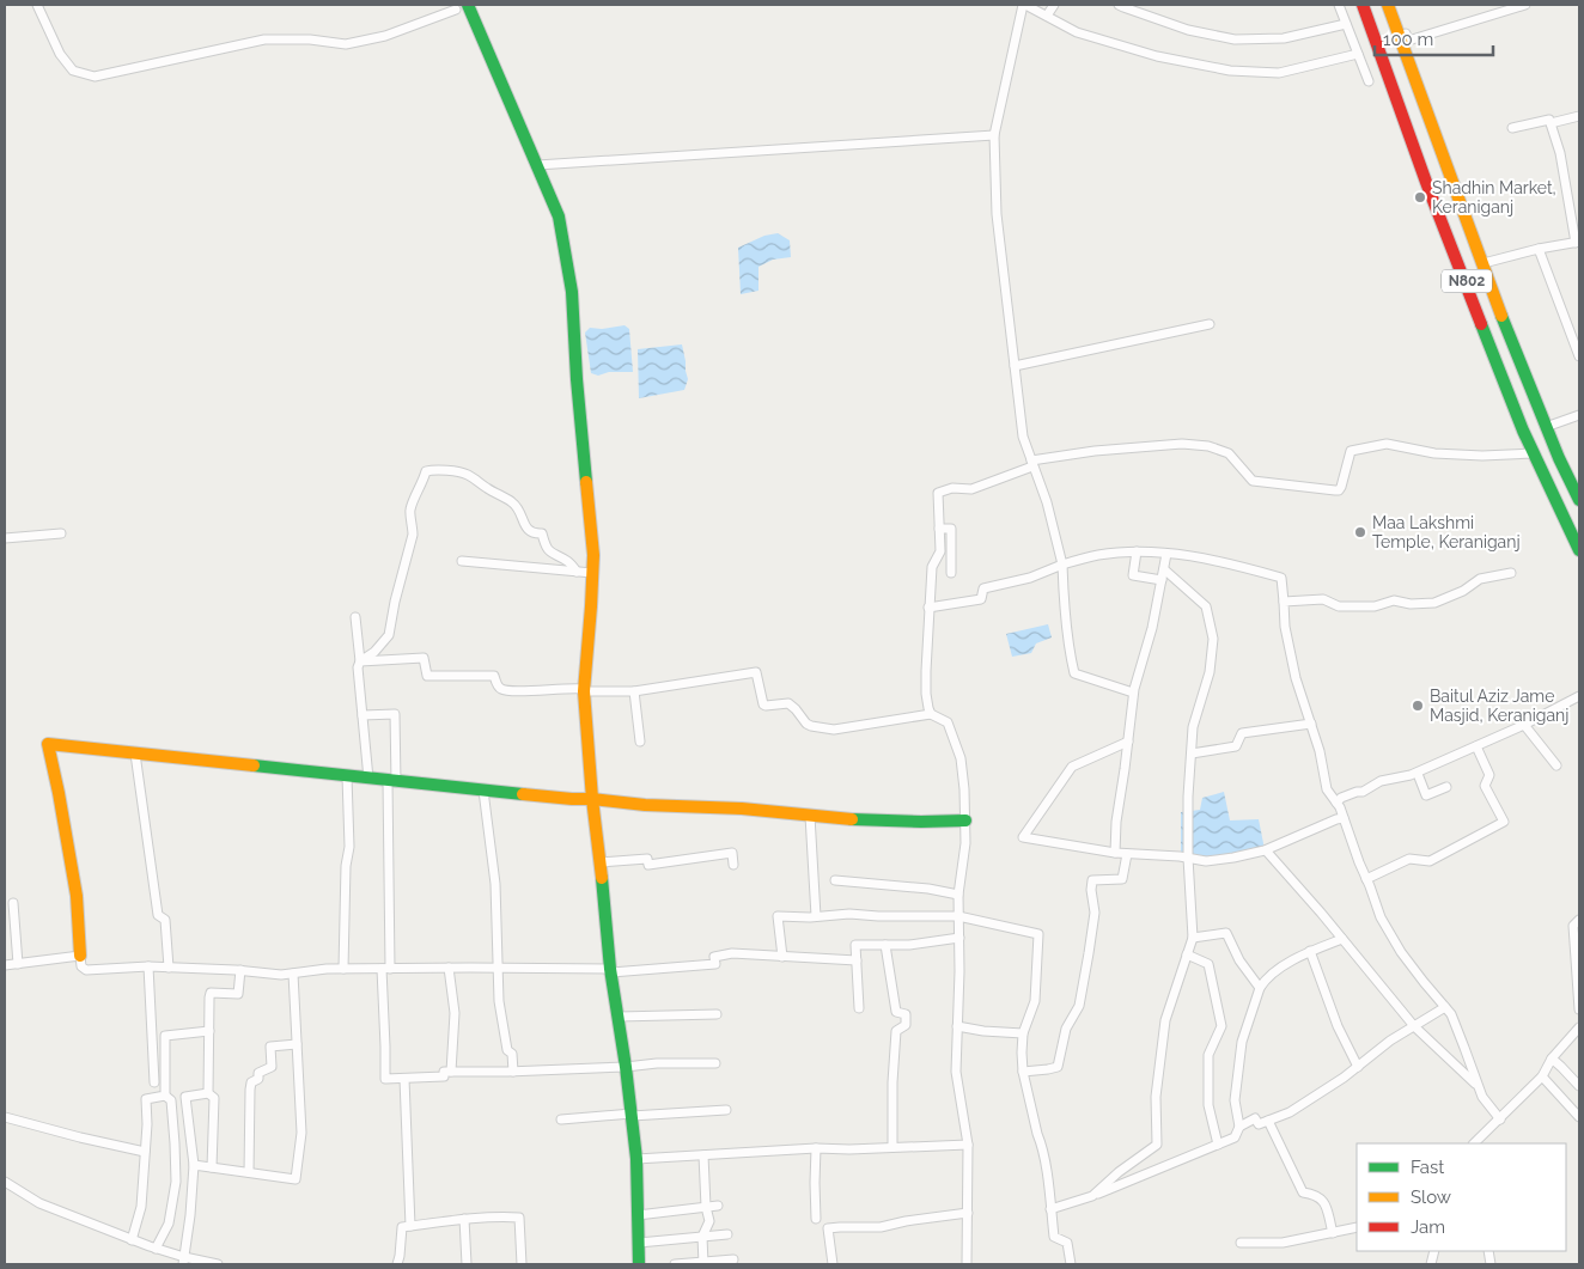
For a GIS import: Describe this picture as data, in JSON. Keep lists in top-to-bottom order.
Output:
{
  "streets": {
    "main road": ["N802"]
  },
  "places": ["Shadhin Market, Keraniganj", "Maa Lakshmi Temple, Keraniganj", "Baitul Aziz Jame Masjid, Keraniganj"],
  "legend": ["Fast", "Slow", "Jam"],
  "scale_bar": "100 m"
}
